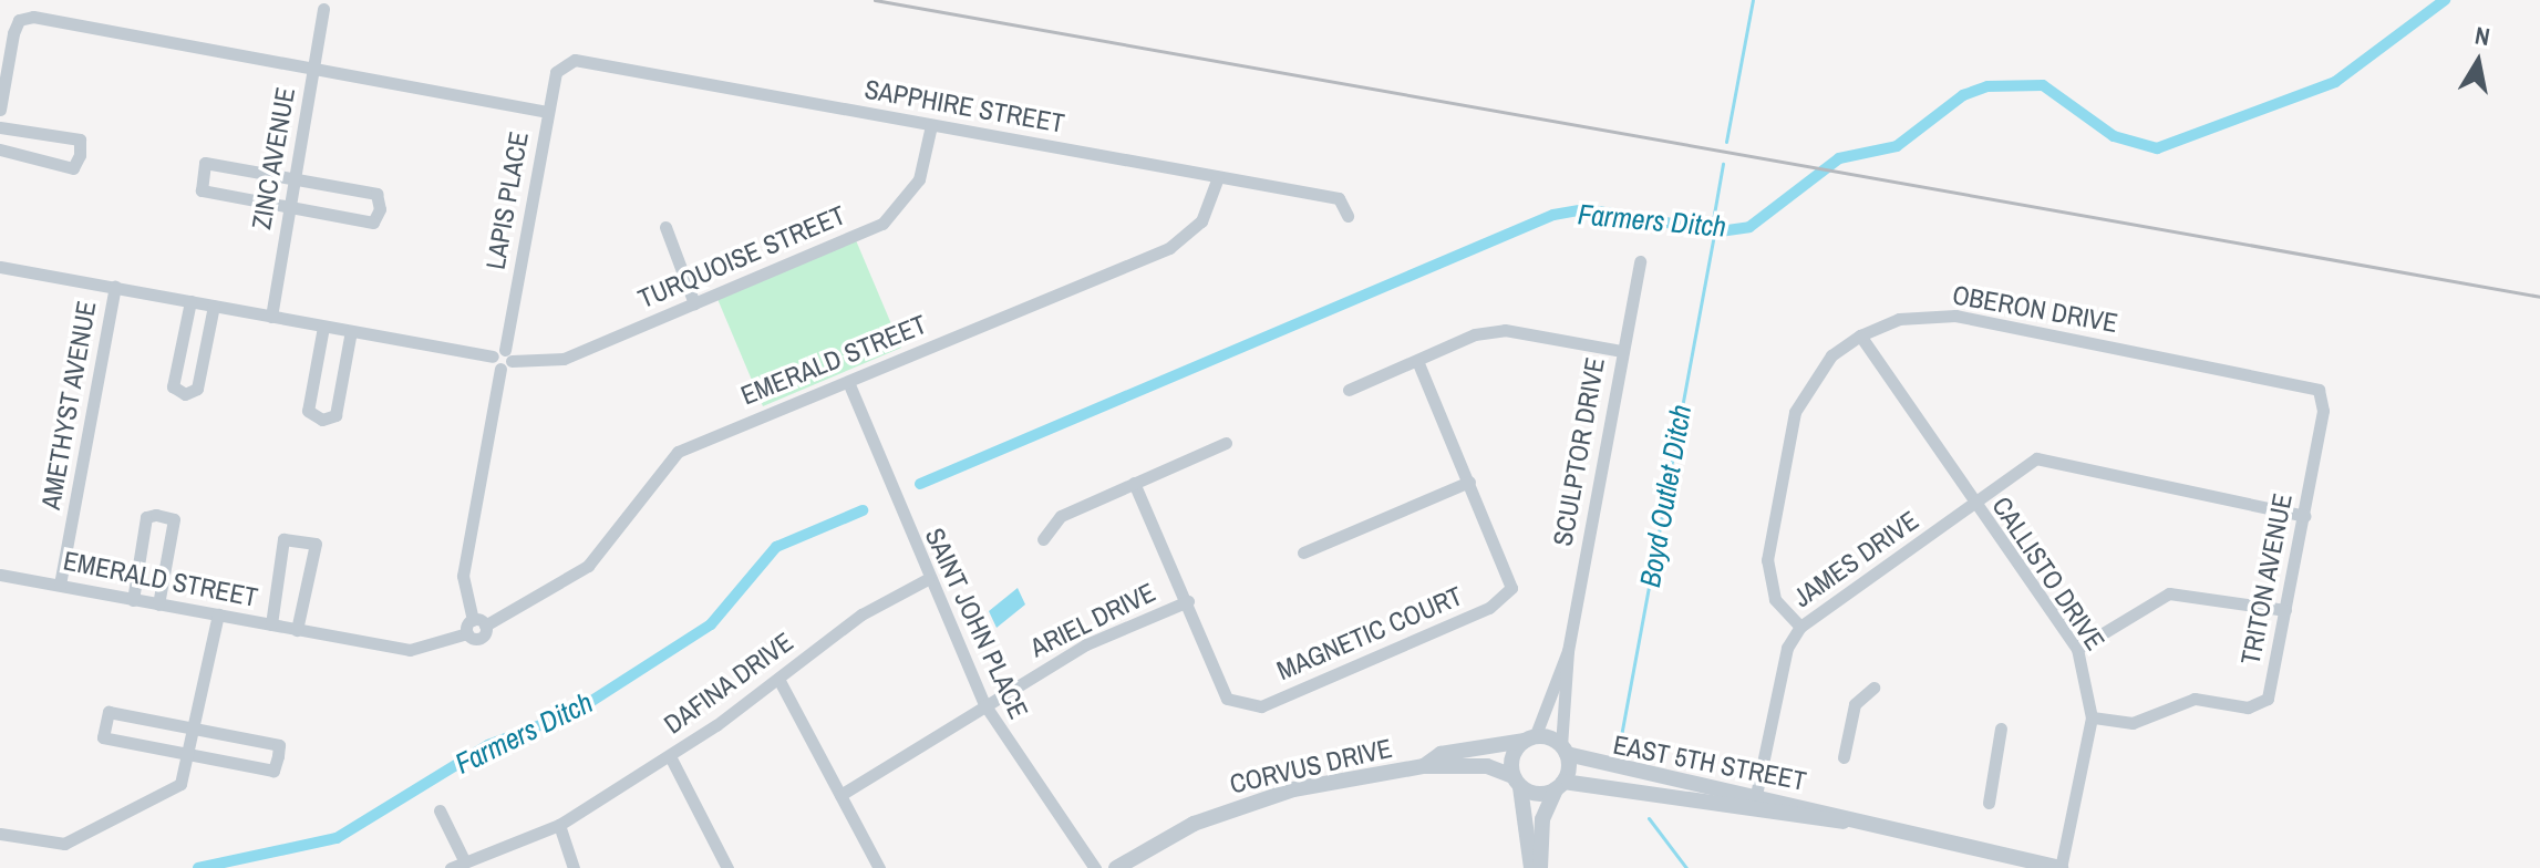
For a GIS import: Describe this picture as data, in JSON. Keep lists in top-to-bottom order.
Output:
{
  "streets": {
    "street": [
      "SAPPHIRE STREET",
      "ZINC AVENUE",
      "LAPIS PLACE",
      "TURQUOISE STREET",
      "OBERON DRIVE",
      "EMERALD STREET",
      "AMETHYST AVENUE",
      "SCULPTOR DRIVE",
      "JAMES DRIVE",
      "CALLISTO DRIVE",
      "TRITON AVENUE",
      "ARIEL DRIVE",
      "SAINT JOHN PLACE",
      "MAGNETIC COURT",
      "DAFINA DRIVE",
      "EAST 5TH STREET",
      "CORVUS DRIVE"
    ]
  },
  "crossings": [
    ["SAPPHIRE STREET", "LAPIS PLACE"],
    ["SAPPHIRE STREET", "TURQUOISE STREET"],
    ["SAPPHIRE STREET", "EMERALD STREET"],
    ["ZINC AVENUE", "TURQUOISE STREET"],
    ["LAPIS PLACE", "TURQUOISE STREET"],
    ["LAPIS PLACE", "EMERALD STREET"],
    ["TURQUOISE STREET", "AMETHYST AVENUE"],
    ["OBERON DRIVE", "JAMES DRIVE"],
    ["OBERON DRIVE", "CALLISTO DRIVE"],
    ["OBERON DRIVE", "TRITON AVENUE"],
    ["EMERALD STREET", "AMETHYST AVENUE"],
    ["EMERALD STREET", "SAINT JOHN PLACE"],
    ["SCULPTOR DRIVE", "EAST 5TH STREET"],
    ["SCULPTOR DRIVE", "CORVUS DRIVE"],
    ["JAMES DRIVE", "CALLISTO DRIVE"],
    ["JAMES DRIVE", "TRITON AVENUE"],
    ["JAMES DRIVE", "EAST 5TH STREET"],
    ["CALLISTO DRIVE", "TRITON AVENUE"],
    ["CALLISTO DRIVE", "EAST 5TH STREET"],
    ["ARIEL DRIVE", "SAINT JOHN PLACE"],
    ["ARIEL DRIVE", "MAGNETIC COURT"],
    ["SAINT JOHN PLACE", "DAFINA DRIVE"],
    ["EAST 5TH STREET", "CORVUS DRIVE"]
  ],
  "water": ["Farmers Ditch", "Boyd Outlet Ditch"],
  "north": "top"
}
